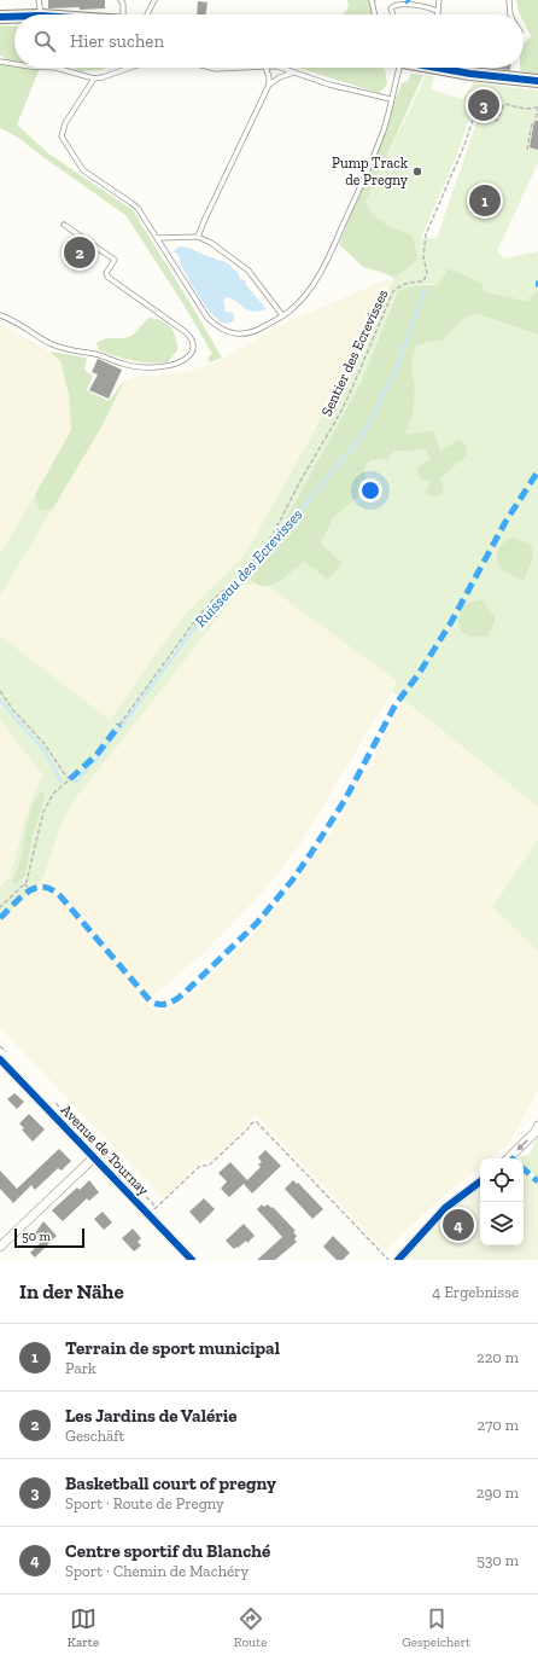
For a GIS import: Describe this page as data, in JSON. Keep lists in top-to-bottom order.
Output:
{
  "streets": {
    "street": ["Avenue de Tournay"],
    "path": ["Sentier des Ecrevisses"]
  },
  "water": ["Ruisseau des Ecrevisses"],
  "places": ["Pump Track de Pregny"],
  "scale_bar": "50 m",
  "page": {
    "search": "Hier suchen",
    "pins": [
      "3",
      "1",
      "2",
      "4"
    ],
    "scale": "50 m",
    "heading": ["In der Nähe", "4 Ergebnisse"],
    "list": [
      {
        "mark": "1",
        "name": "Terrain de sport municipal",
        "note": "Park",
        "value": "220 m"
      },
      {
        "mark": "2",
        "name": "Les Jardins de Valérie",
        "note": "Geschäft",
        "value": "270 m"
      },
      {
        "mark": "3",
        "name": "Basketball court of pregny",
        "note": "Sport · Route de Pregny",
        "value": "290 m"
      },
      {
        "mark": "4",
        "name": "Centre sportif du Blanché",
        "note": "Sport · Chemin de Machéry",
        "value": "530 m"
      }
    ],
    "nav": ["Karte", "Route", "Gespeichert"]
  }
}
